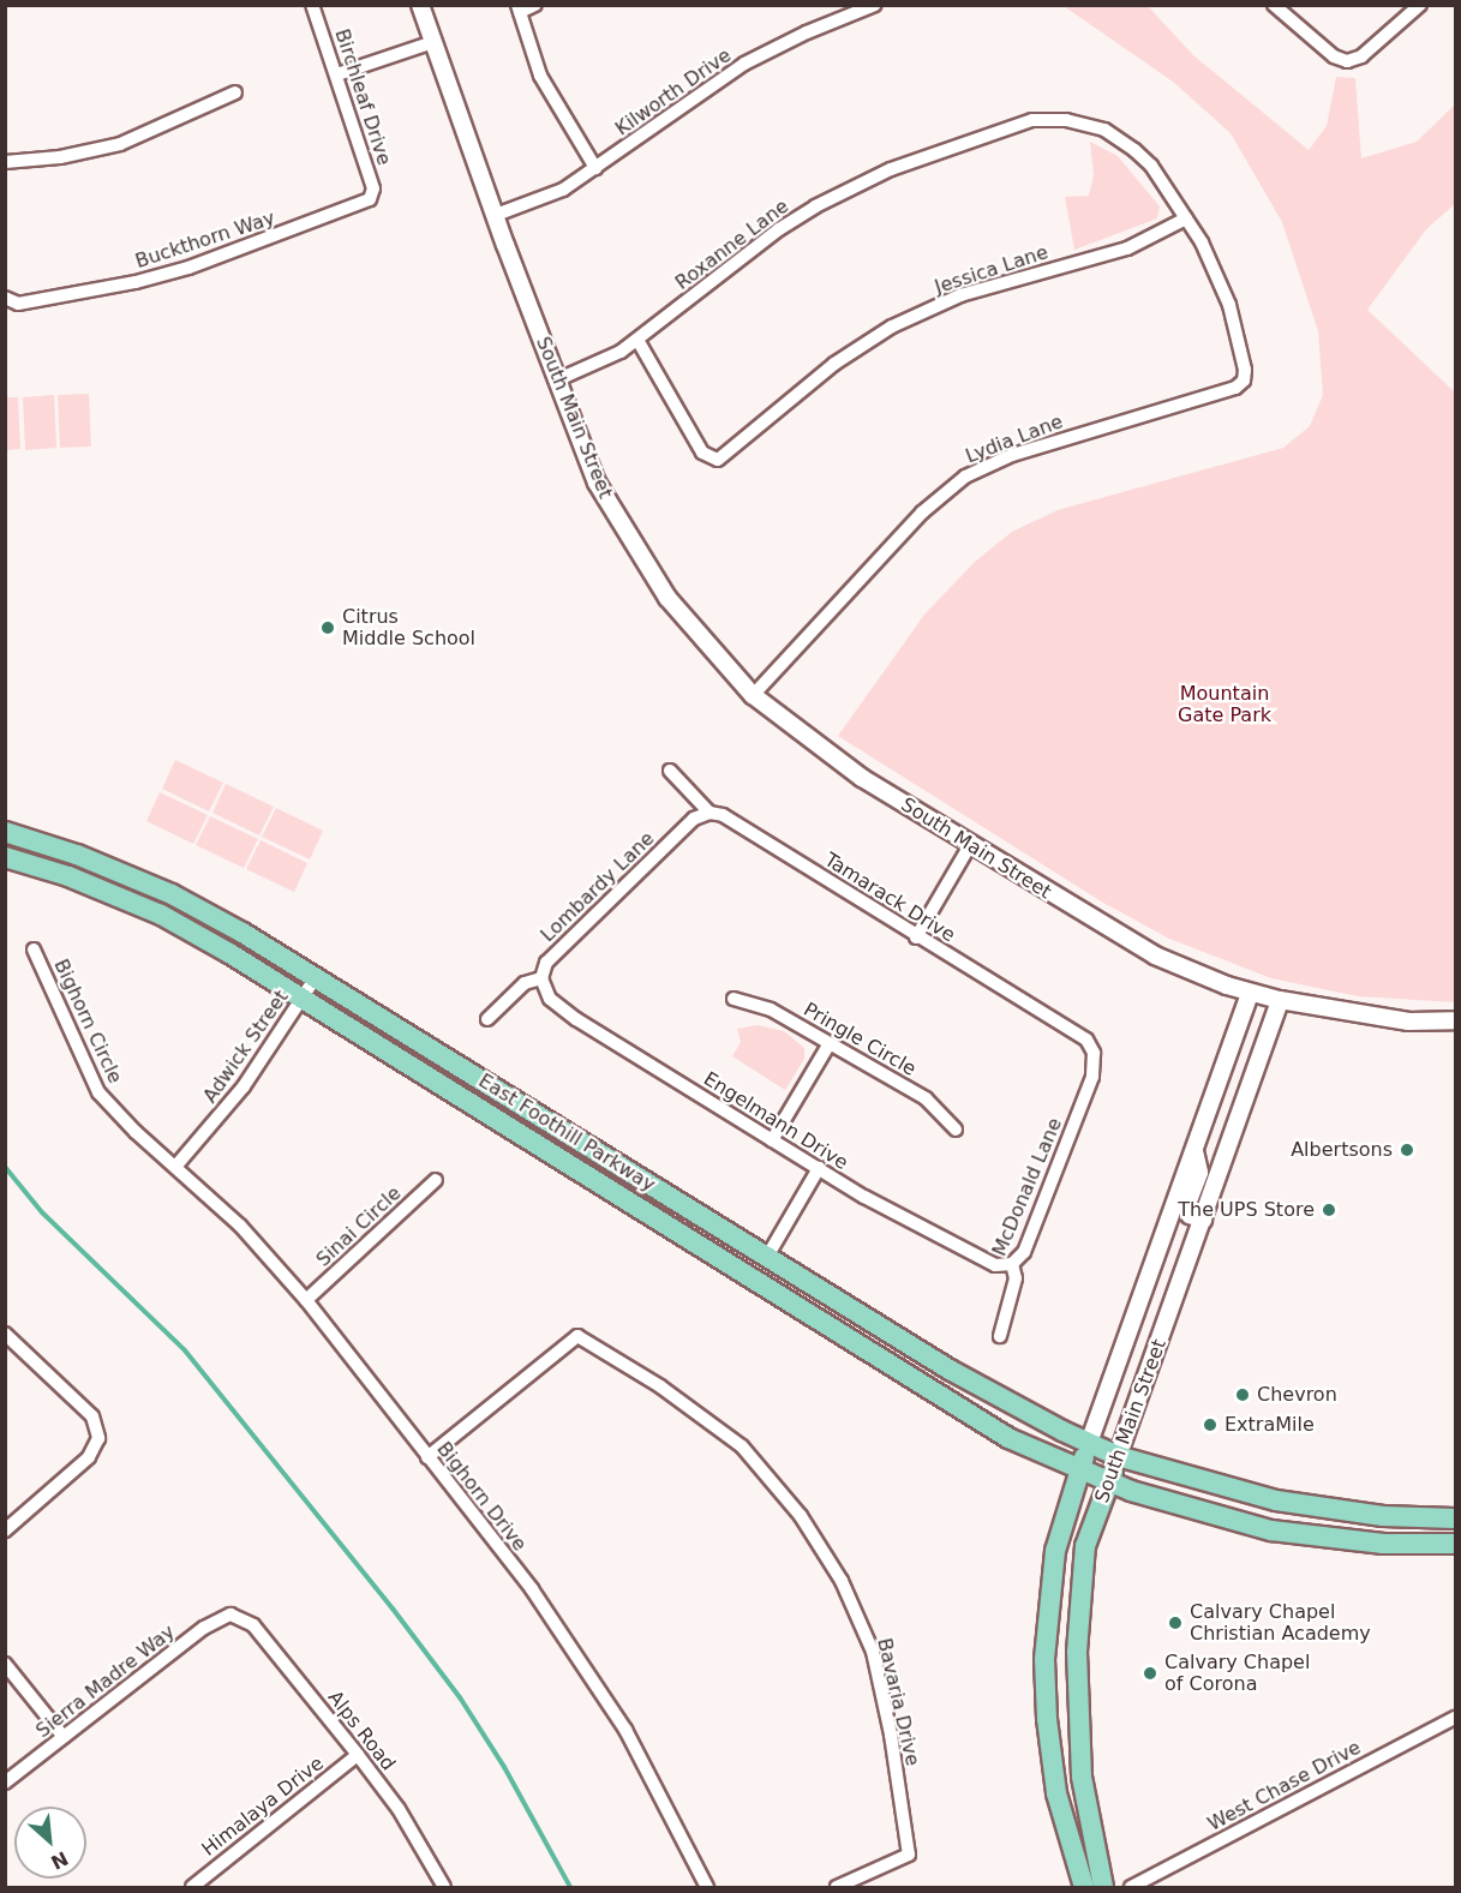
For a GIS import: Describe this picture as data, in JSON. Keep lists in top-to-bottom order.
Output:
{
  "streets": {
    "main road": ["South Main Street", "East Foothill Parkway"],
    "street": [
      "Kilworth Drive",
      "Birchleaf Drive",
      "Buckthorn Way",
      "Roxanne Lane",
      "Jessica Lane",
      "Lydia Lane",
      "Lombardy Lane",
      "Tamarack Drive",
      "Bighorn Circle",
      "Pringle Circle",
      "Adwick Street",
      "Engelmann Drive",
      "McDonald Lane",
      "Sinai Circle",
      "Bighorn Drive",
      "Sierra Madre Way",
      "Bavaria Drive",
      "Alps Road",
      "West Chase Drive",
      "Himalaya Drive"
    ]
  },
  "crossings": [
    ["Kilworth Drive", "South Main Street"],
    ["Birchleaf Drive", "Buckthorn Way"],
    ["Roxanne Lane", "Jessica Lane"],
    ["Roxanne Lane", "South Main Street"],
    ["Roxanne Lane", "Lydia Lane"],
    ["Jessica Lane", "Lydia Lane"],
    ["South Main Street", "Lydia Lane"],
    ["South Main Street", "East Foothill Parkway"],
    ["Lombardy Lane", "Tamarack Drive"],
    ["Lombardy Lane", "Engelmann Drive"],
    ["Tamarack Drive", "McDonald Lane"],
    ["Bighorn Circle", "Adwick Street"],
    ["Bighorn Circle", "Bighorn Drive"],
    ["Adwick Street", "East Foothill Parkway"],
    ["Adwick Street", "Bighorn Drive"],
    ["Engelmann Drive", "McDonald Lane"],
    ["Sinai Circle", "Bighorn Drive"],
    ["Bighorn Drive", "Bavaria Drive"],
    ["Sierra Madre Way", "Alps Road"],
    ["Alps Road", "Himalaya Drive"]
  ],
  "parks": ["Mountain Gate Park"],
  "places": [
    "Citrus Middle School",
    "Albertsons",
    "The UPS Store",
    "Chevron",
    "ExtraMile",
    "Calvary Chapel Christian Academy",
    "Calvary Chapel of Corona"
  ],
  "north": "bottom right"
}
